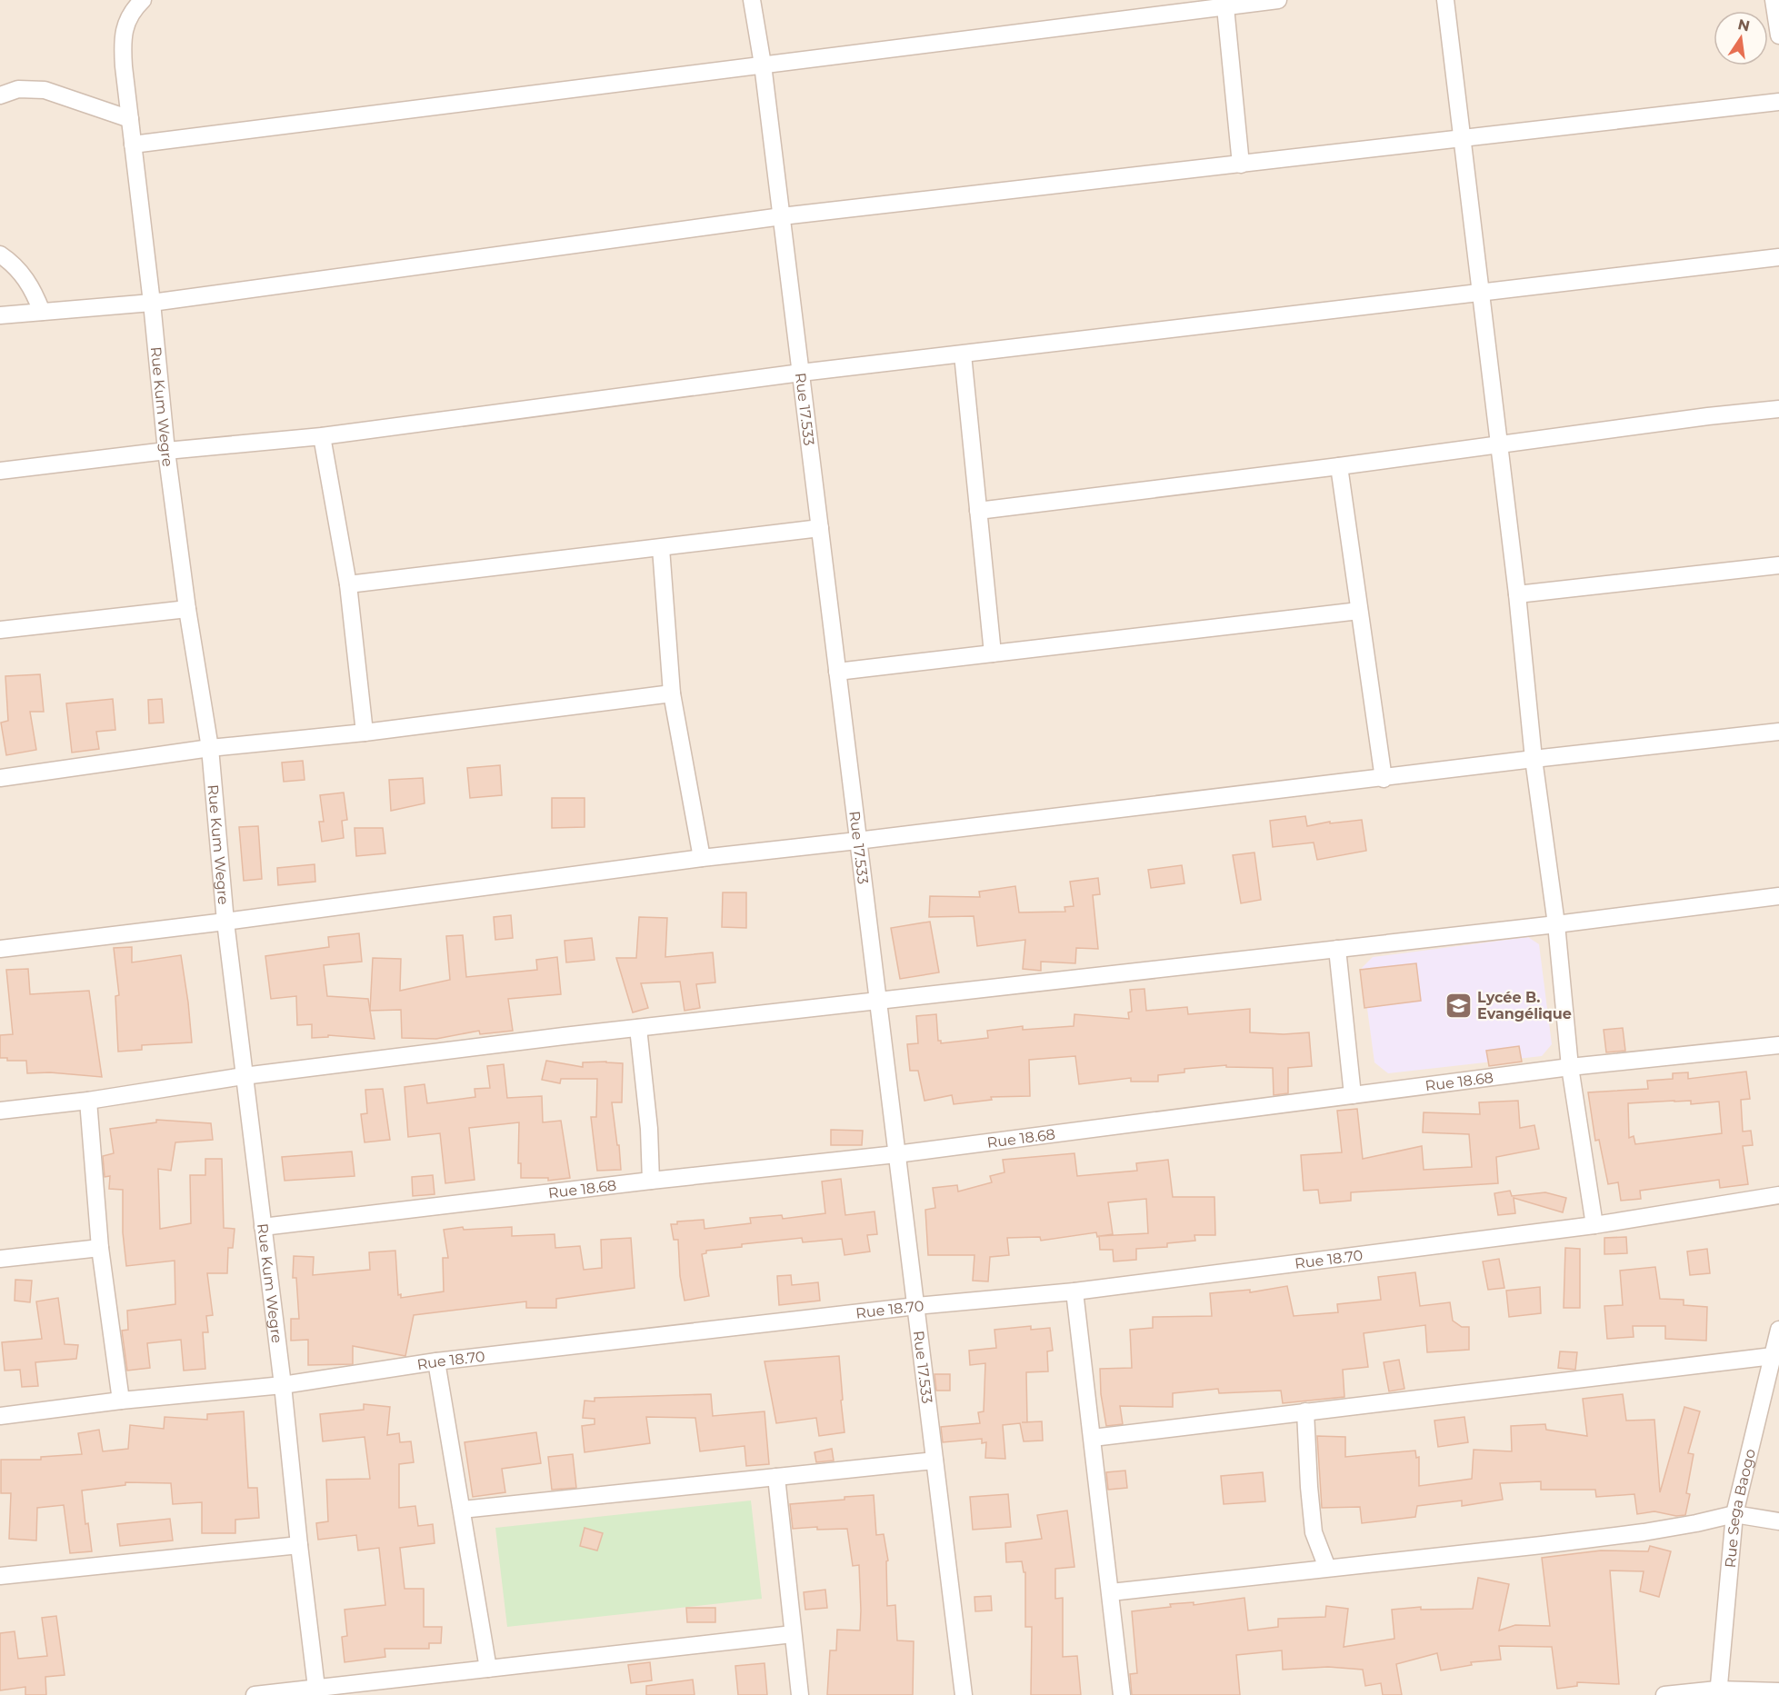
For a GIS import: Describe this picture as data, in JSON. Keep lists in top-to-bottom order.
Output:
{
  "streets": {
    "street": [
      "Rue Kum Wegre",
      "Rue 17.533",
      "Rue 18.68",
      "Rue 18.70",
      "Rue Sega Baogo"
    ]
  },
  "crossings": [
    ["Rue Kum Wegre", "Rue 18.68"],
    ["Rue Kum Wegre", "Rue 18.70"],
    ["Rue 17.533", "Rue 18.68"],
    ["Rue 17.533", "Rue 18.70"]
  ],
  "places": {
    "school or university": ["Lycée B. Evangélique"]
  },
  "north": "top"
}
